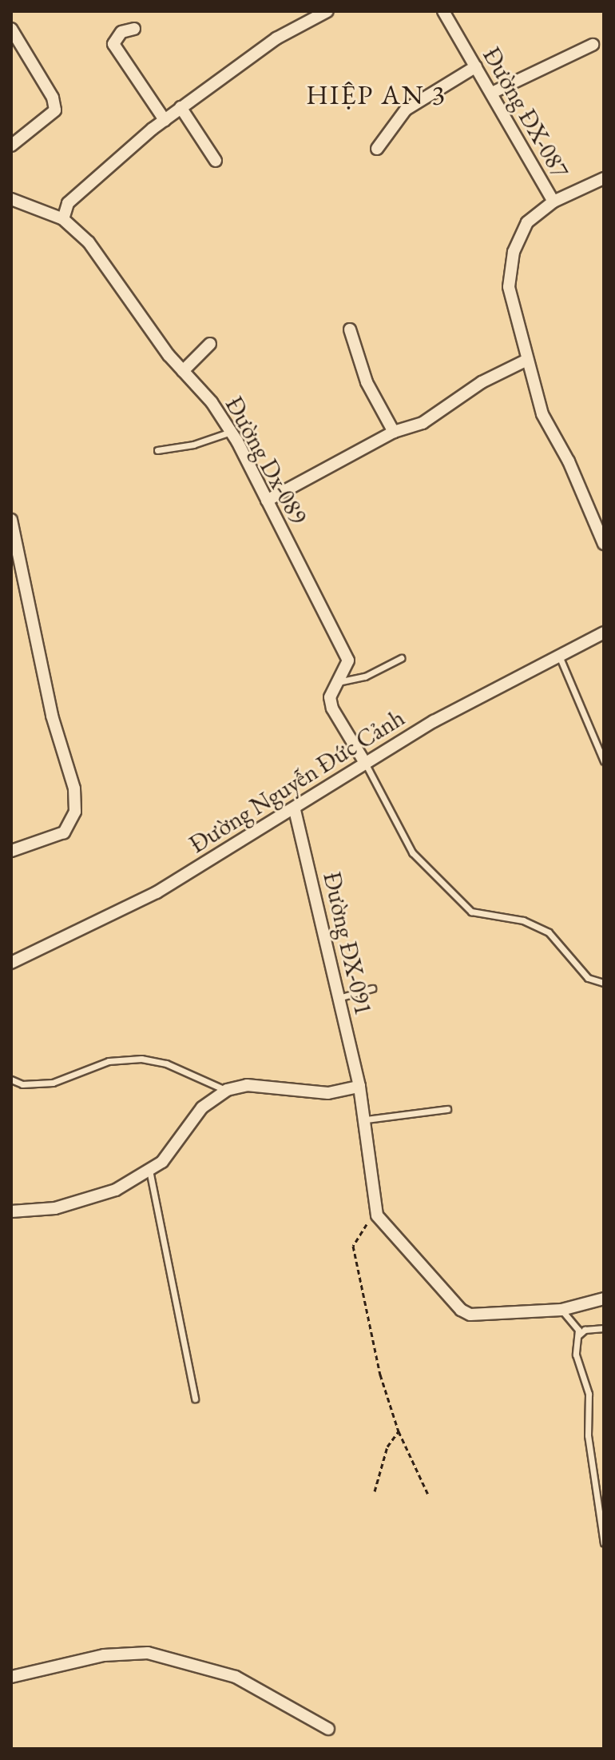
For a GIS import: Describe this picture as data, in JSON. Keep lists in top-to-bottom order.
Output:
{
  "streets": {
    "street": [
      "Đường ĐX-087",
      "Đường Dx-089",
      "Đường Nguyễn Đức Cảnh",
      "Đường ĐX-091"
    ]
  },
  "crossings": [
    ["Đường Dx-089", "Đường Nguyễn Đức Cảnh"],
    ["Đường Nguyễn Đức Cảnh", "Đường ĐX-091"]
  ],
  "districts": ["HIỆP AN 3"]
}
